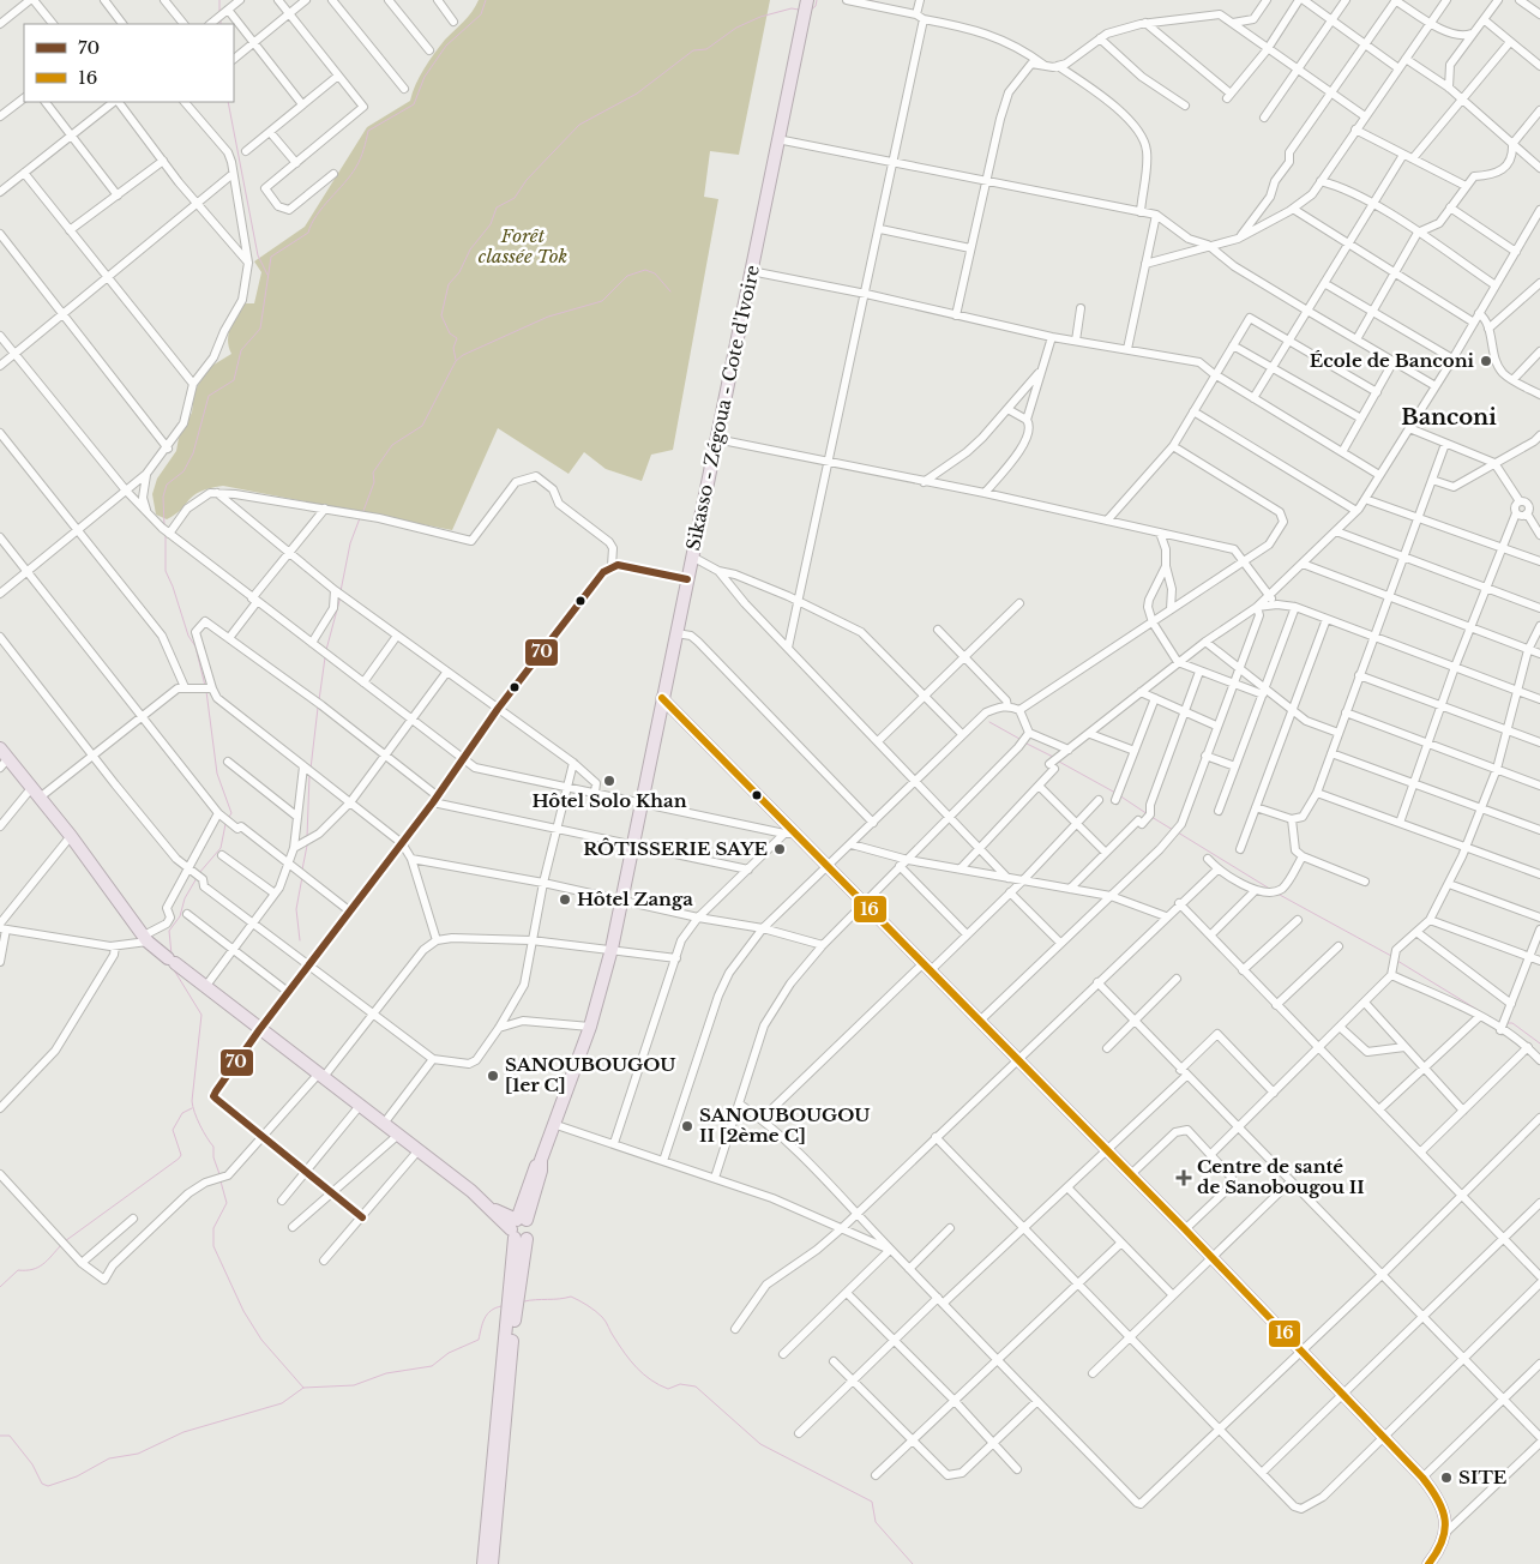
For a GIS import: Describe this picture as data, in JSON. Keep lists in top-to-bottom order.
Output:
{
  "streets": {
    "highway": ["Sikasso - Zégoua - Cote d'Ivoire"]
  },
  "districts": ["Banconi"],
  "parks": ["Forêt classée Tok"],
  "places": {
    "other": [
      "École de Banconi",
      "Hôtel Solo Khan",
      "RÔTISSERIE SAYE",
      "Hôtel Zanga",
      "SANOUBOUGOU [1er C]",
      "SANOUBOUGOU II [2ème C]",
      "SITE"
    ],
    "health": ["Centre de santé de Sanobougou II"]
  },
  "lines": ["transit line 70", "transit line 16"],
  "legend": ["70", "16"]
}
